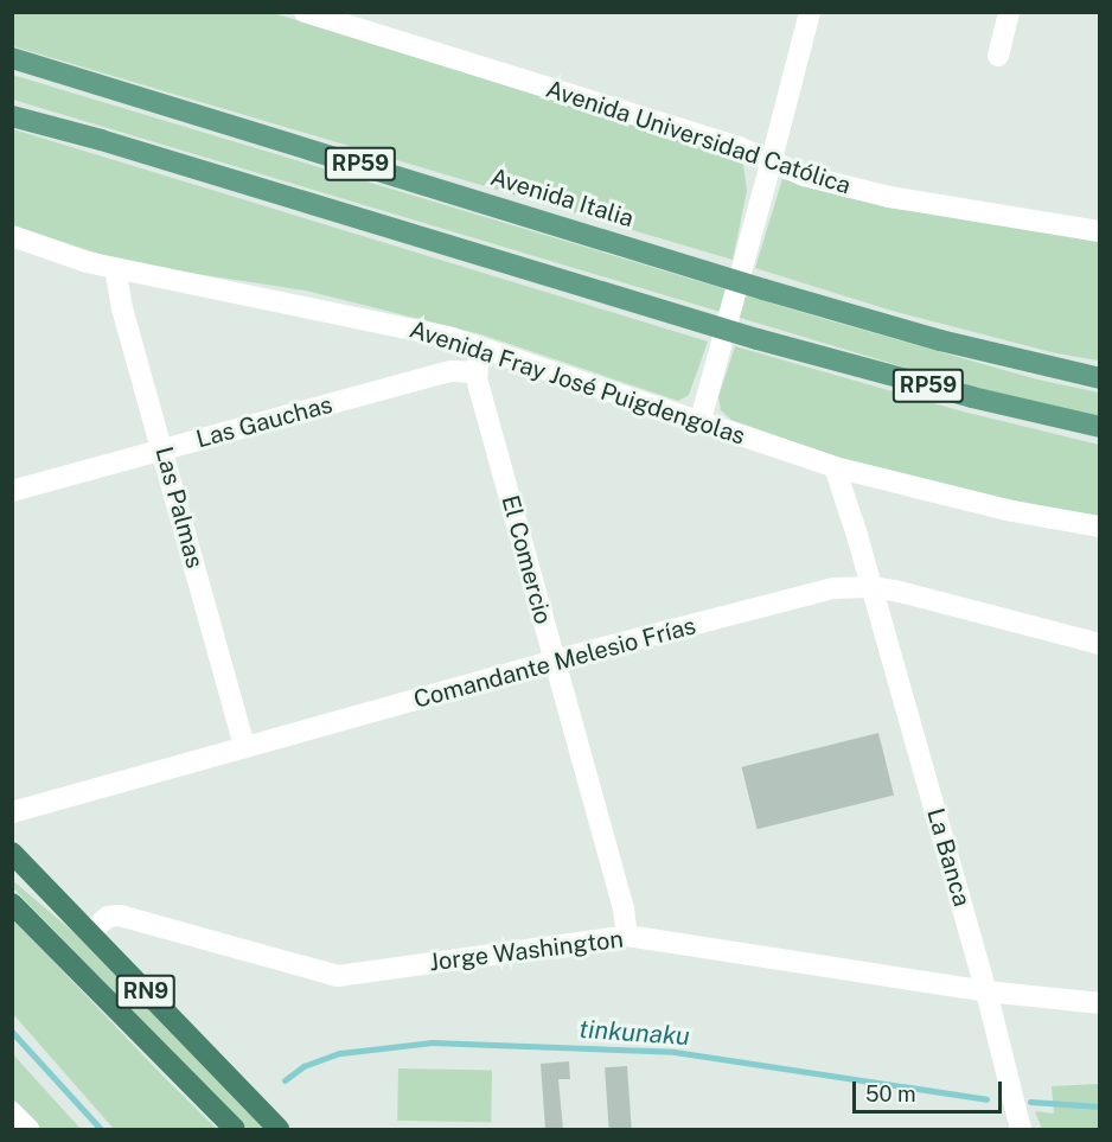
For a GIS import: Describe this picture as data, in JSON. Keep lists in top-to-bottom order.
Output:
{
  "streets": {
    "highway": ["RN9"],
    "main road": ["RP59", "Avenida Italia"],
    "street": [
      "Avenida Universidad Católica",
      "Avenida Fray José Puigdengolas",
      "Las Gauchas",
      "Las Palmas",
      "El Comercio",
      "Comandante Melesio Frías",
      "La Banca",
      "Jorge Washington"
    ]
  },
  "crossings": [
    ["Avenida Fray José Puigdengolas", "Las Palmas"],
    ["Avenida Fray José Puigdengolas", "El Comercio"],
    ["Avenida Fray José Puigdengolas", "La Banca"],
    ["Las Gauchas", "Las Palmas"],
    ["Las Gauchas", "El Comercio"],
    ["Las Palmas", "Comandante Melesio Frías"],
    ["El Comercio", "Comandante Melesio Frías"],
    ["El Comercio", "Jorge Washington"],
    ["Comandante Melesio Frías", "La Banca"],
    ["La Banca", "Jorge Washington"],
    ["Jorge Washington", "RN9"]
  ],
  "water": ["tinkunaku"],
  "scale_bar": "50 m"
}
